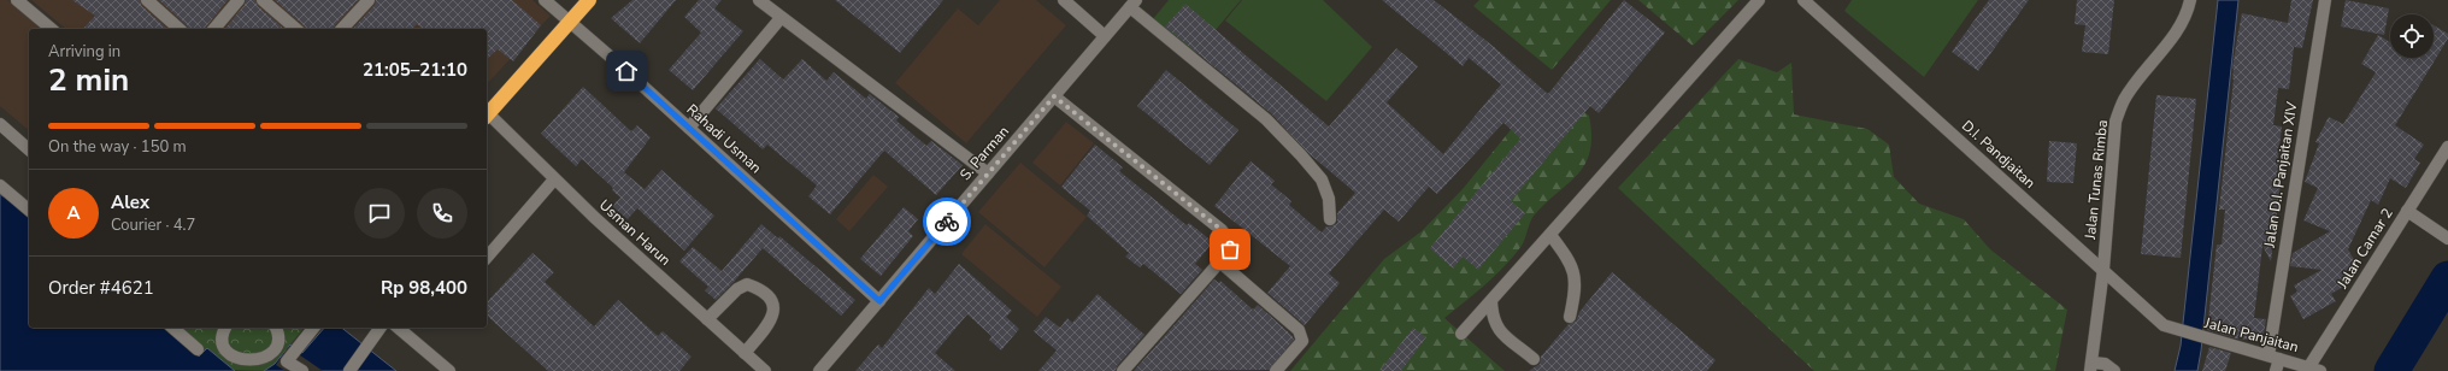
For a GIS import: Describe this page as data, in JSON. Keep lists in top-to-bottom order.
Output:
{
  "streets": {
    "street": [
      "Rahadi Usman",
      "S. Parman",
      "D.I. Pandjaitan",
      "Jalan D.I. Panjaitan XIV",
      "Jalan Tunas Rimba",
      "Usman Harun",
      "Jalan Camar 2",
      "Jalan Panjaitan"
    ]
  },
  "crossings": [
    ["Rahadi Usman", "S. Parman"],
    ["D.I. Pandjaitan", "Jalan Tunas Rimba"],
    ["D.I. Pandjaitan", "Jalan Panjaitan"],
    ["Jalan D.I. Panjaitan XIV", "Jalan Panjaitan"],
    ["Jalan Camar 2", "Jalan Panjaitan"]
  ],
  "page": {
    "heading": ["2 min", "Arriving in", "21:05–21:10"],
    "panel": [
      "Alex",
      "Courier · 4.7",
      "Order #4621",
      "Rp 98,400"
    ],
    "bar": "On the way · 150 m",
    "round": "A"
  }
}
